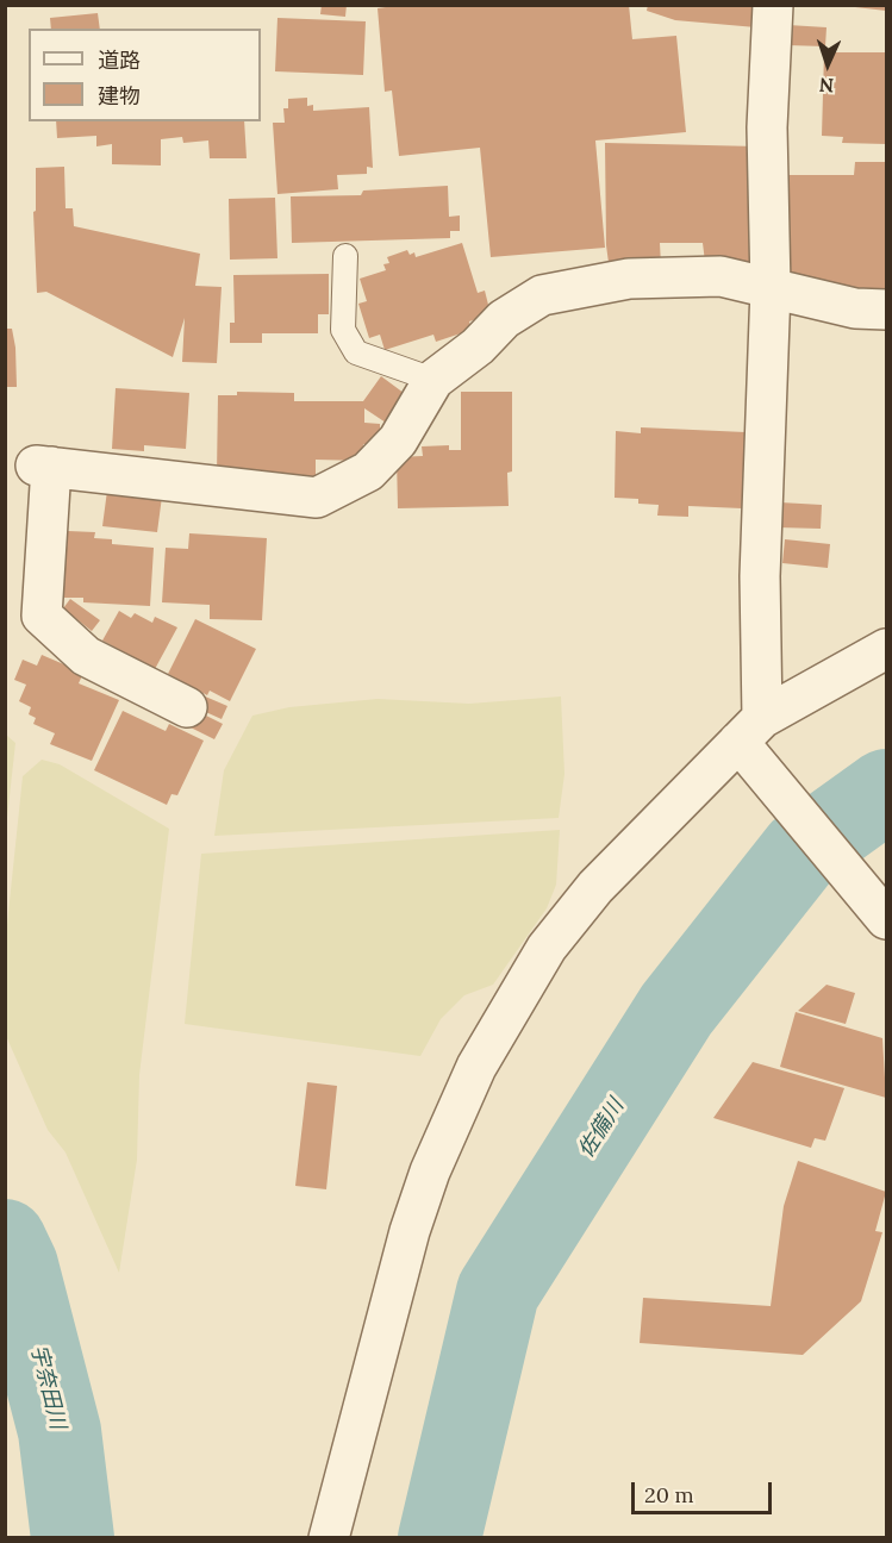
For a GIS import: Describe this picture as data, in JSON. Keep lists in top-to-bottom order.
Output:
{
  "water": ["佐備川", "宇奈田川"],
  "legend": ["道路", "建物"],
  "scale_bar": "20 m",
  "north": "bottom"
}
